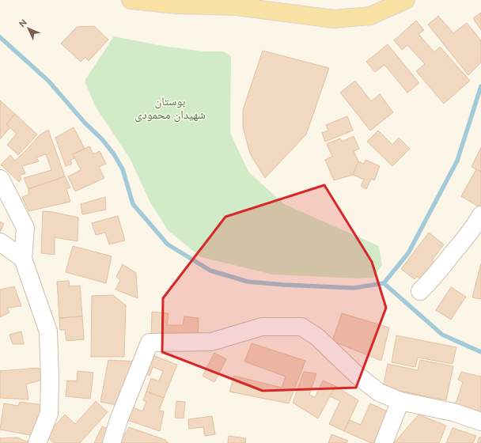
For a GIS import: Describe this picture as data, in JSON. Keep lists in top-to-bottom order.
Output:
{
  "parks": ["بوستان شهیدان محمودی"],
  "north": "top left"
}
